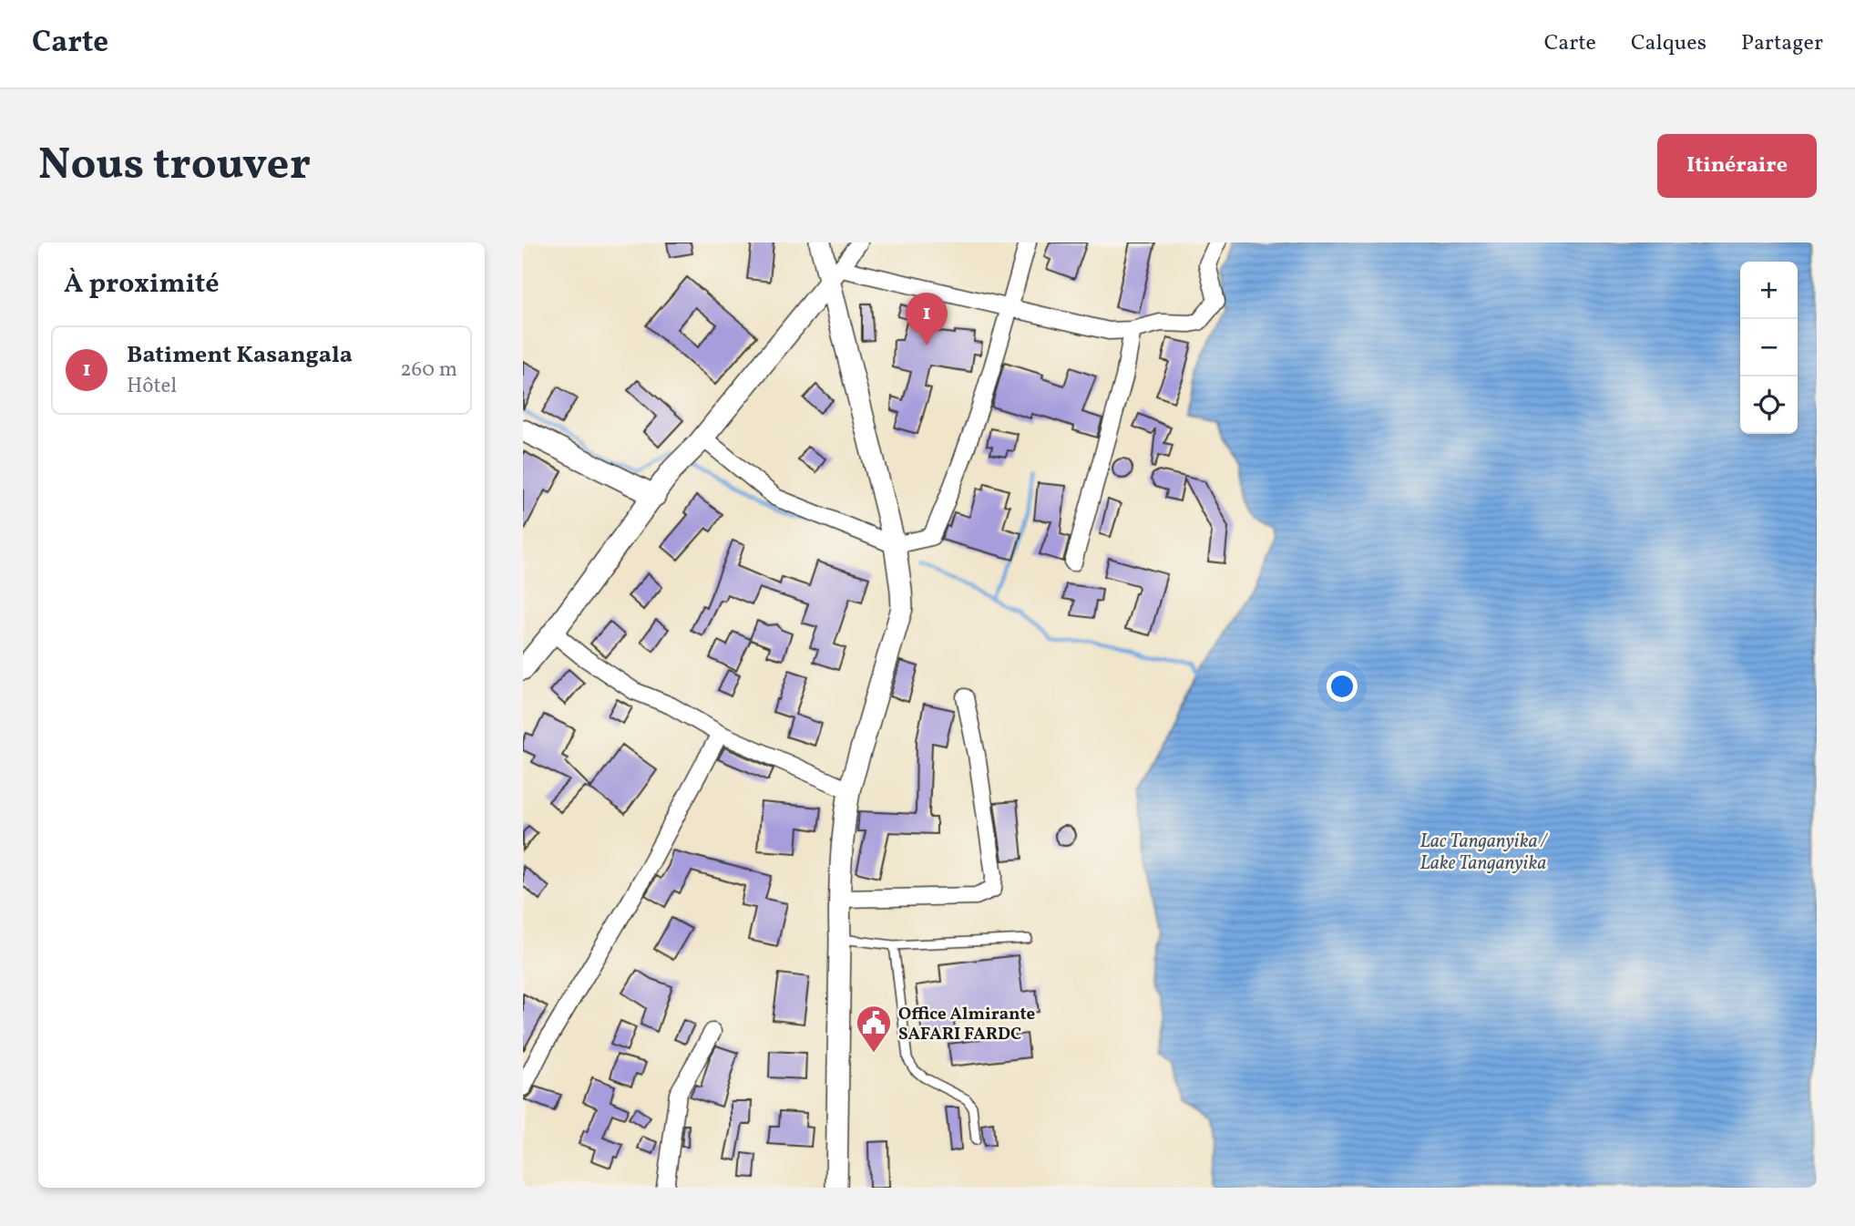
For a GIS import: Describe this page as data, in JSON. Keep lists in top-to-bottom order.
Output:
{
  "water": ["Lac Tanganyika / Lake Tanganyika"],
  "places": {
    "public building": ["Office Almirante SAFARI FARDC"]
  },
  "page": {
    "header": "Carte",
    "nav": ["Carte", "Calques", "Partager"],
    "buttons": "Itinéraire",
    "title": "Nous trouver",
    "heading": "À proximité",
    "map_buttons": ["+", "−"],
    "pins": "1",
    "list": [
      {
        "mark": "1",
        "name": "Batiment Kasangala",
        "note": "Hôtel",
        "value": "260 m"
      }
    ]
  }
}
